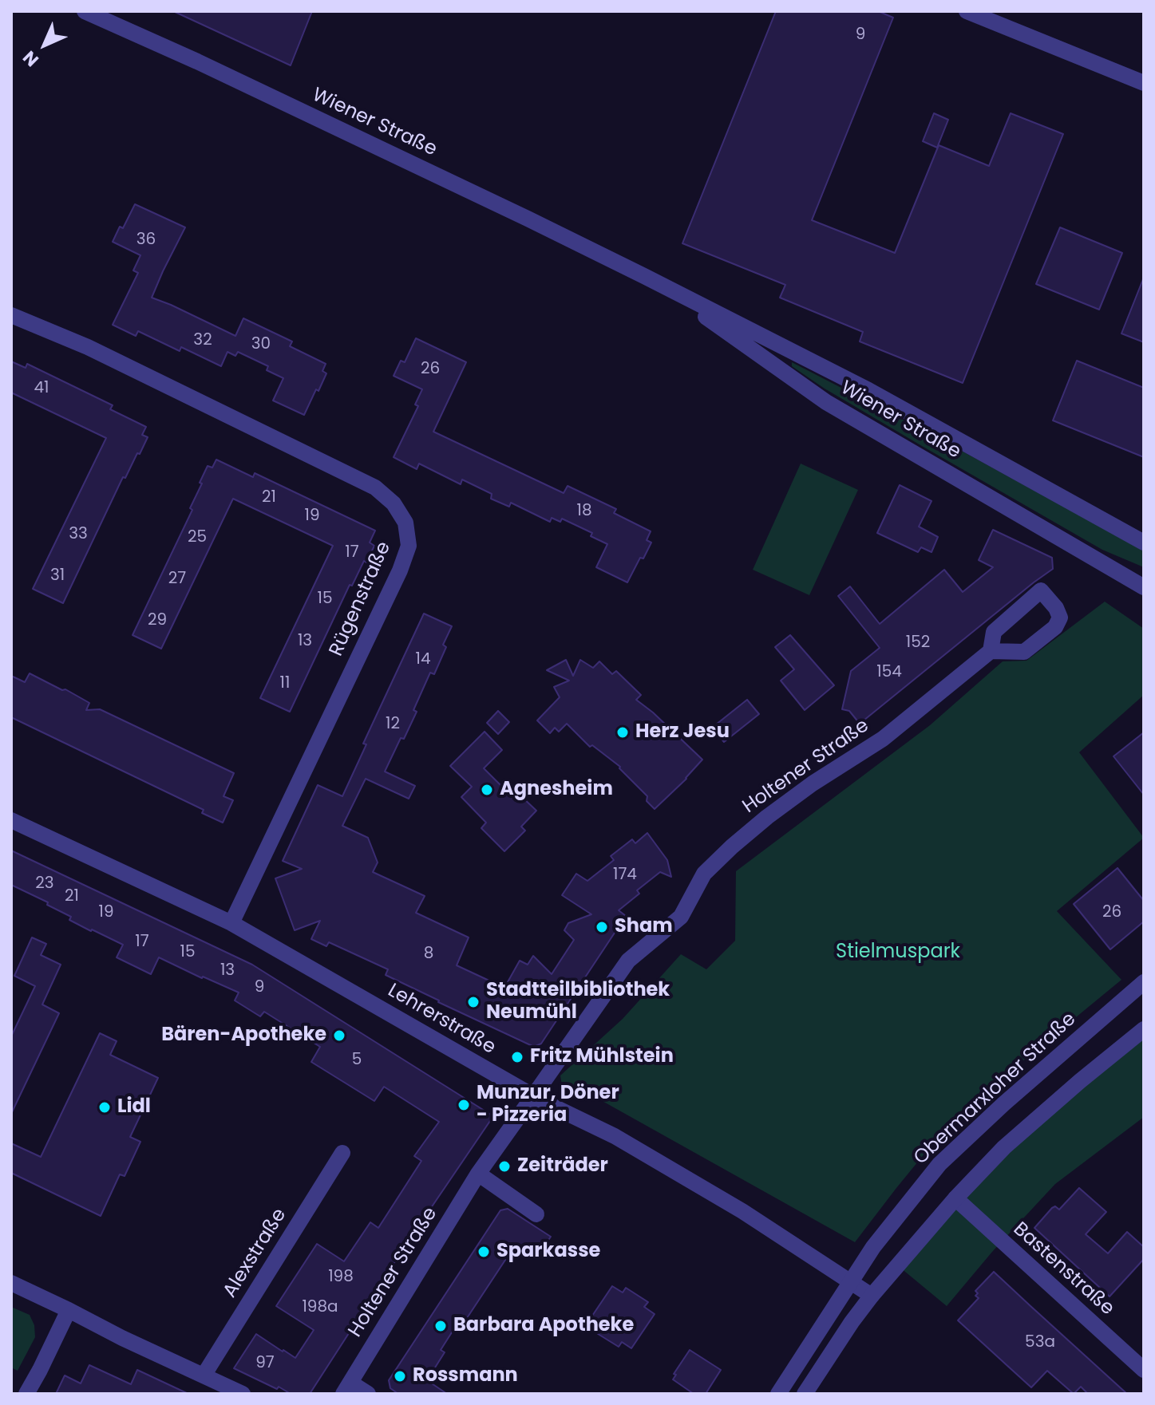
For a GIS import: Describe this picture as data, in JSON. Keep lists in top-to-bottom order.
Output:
{
  "streets": {
    "street": [
      "Wiener Straße",
      "Rügenstraße",
      "Holtener Straße",
      "Lehrerstraße",
      "Obermarxloher Straße",
      "Alexstraße",
      "Bastenstraße"
    ]
  },
  "crossings": [
    ["Rügenstraße", "Lehrerstraße"],
    ["Holtener Straße", "Lehrerstraße"],
    ["Lehrerstraße", "Obermarxloher Straße"]
  ],
  "parks": ["Stielmuspark"],
  "places": [
    "Herz Jesu",
    "Agnesheim",
    "Sham",
    "Stadtteilbibliothek Neumühl",
    "Bären-Apotheke",
    "Fritz Mühlstein",
    "Munzur, Döner - Pizzeria",
    "Lidl",
    "Zeiträder",
    "Sparkasse",
    "Barbara Apotheke",
    "Rossmann"
  ],
  "house_numbers": [
    "9",
    "36",
    "32",
    "30",
    "26",
    "41",
    "21",
    "18",
    "19",
    "33",
    "25",
    "17",
    "31",
    "27",
    "15",
    "29",
    "13",
    "152",
    "14",
    "154",
    "11",
    "12",
    "174",
    "23",
    "21",
    "19",
    "26",
    "17",
    "15",
    "8",
    "13",
    "9",
    "5",
    "198",
    "198a",
    "53a",
    "97"
  ],
  "north": "bottom left"
}
